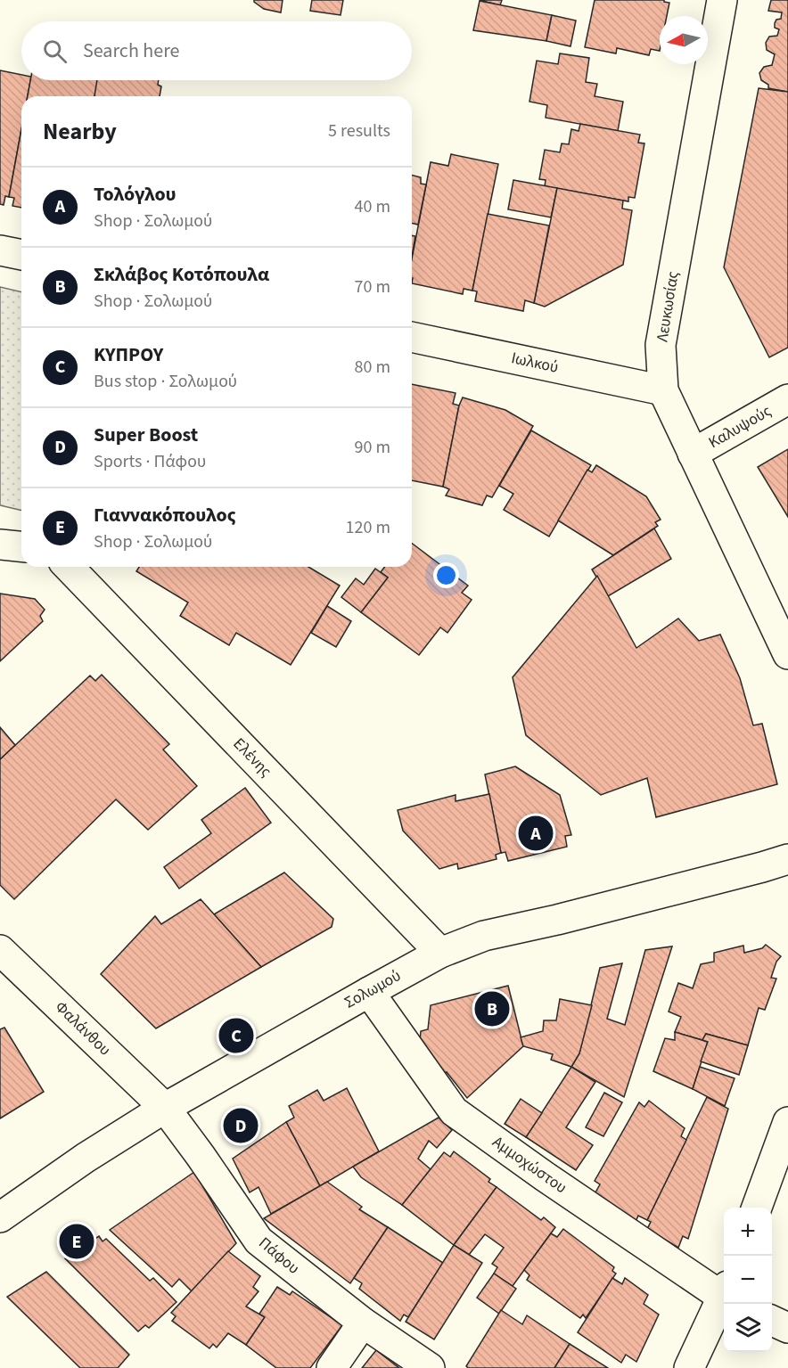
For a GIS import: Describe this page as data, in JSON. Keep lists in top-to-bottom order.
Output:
{
  "streets": {
    "street": [
      "Λευκωσίας",
      "Ιωλκού",
      "Καλυψούς",
      "Ελένης",
      "Σολωμού",
      "Φαλάνθου",
      "Αμμοχώστου",
      "Πάφου"
    ]
  },
  "crossings": [
    ["Λευκωσίας", "Ιωλκού"],
    ["Λευκωσίας", "Καλυψούς"],
    ["Ελένης", "Σολωμού"],
    ["Σολωμού", "Φαλάνθου"],
    ["Σολωμού", "Αμμοχώστου"],
    ["Σολωμού", "Πάφου"],
    ["Φαλάνθου", "Πάφου"]
  ],
  "north": "left",
  "page": {
    "search": "Search here",
    "heading": ["Nearby", "5 results"],
    "list": [
      {
        "mark": "A",
        "name": "Τολόγλου",
        "note": "Shop · Σολωμού",
        "value": "40 m"
      },
      {
        "mark": "B",
        "name": "Σκλάβος Κοτόπουλα",
        "note": "Shop · Σολωμού",
        "value": "70 m"
      },
      {
        "mark": "C",
        "name": "ΚΥΠΡΟΥ",
        "note": "Bus stop · Σολωμού",
        "value": "80 m"
      },
      {
        "mark": "D",
        "name": "Super Boost",
        "note": "Sports · Πάφου",
        "value": "90 m"
      },
      {
        "mark": "E",
        "name": "Γιαννακόπουλος",
        "note": "Shop · Σολωμού",
        "value": "120 m"
      }
    ],
    "pins": [
      "A",
      "B",
      "C",
      "D",
      "E"
    ],
    "map_buttons": ["+", "−"]
  }
}
